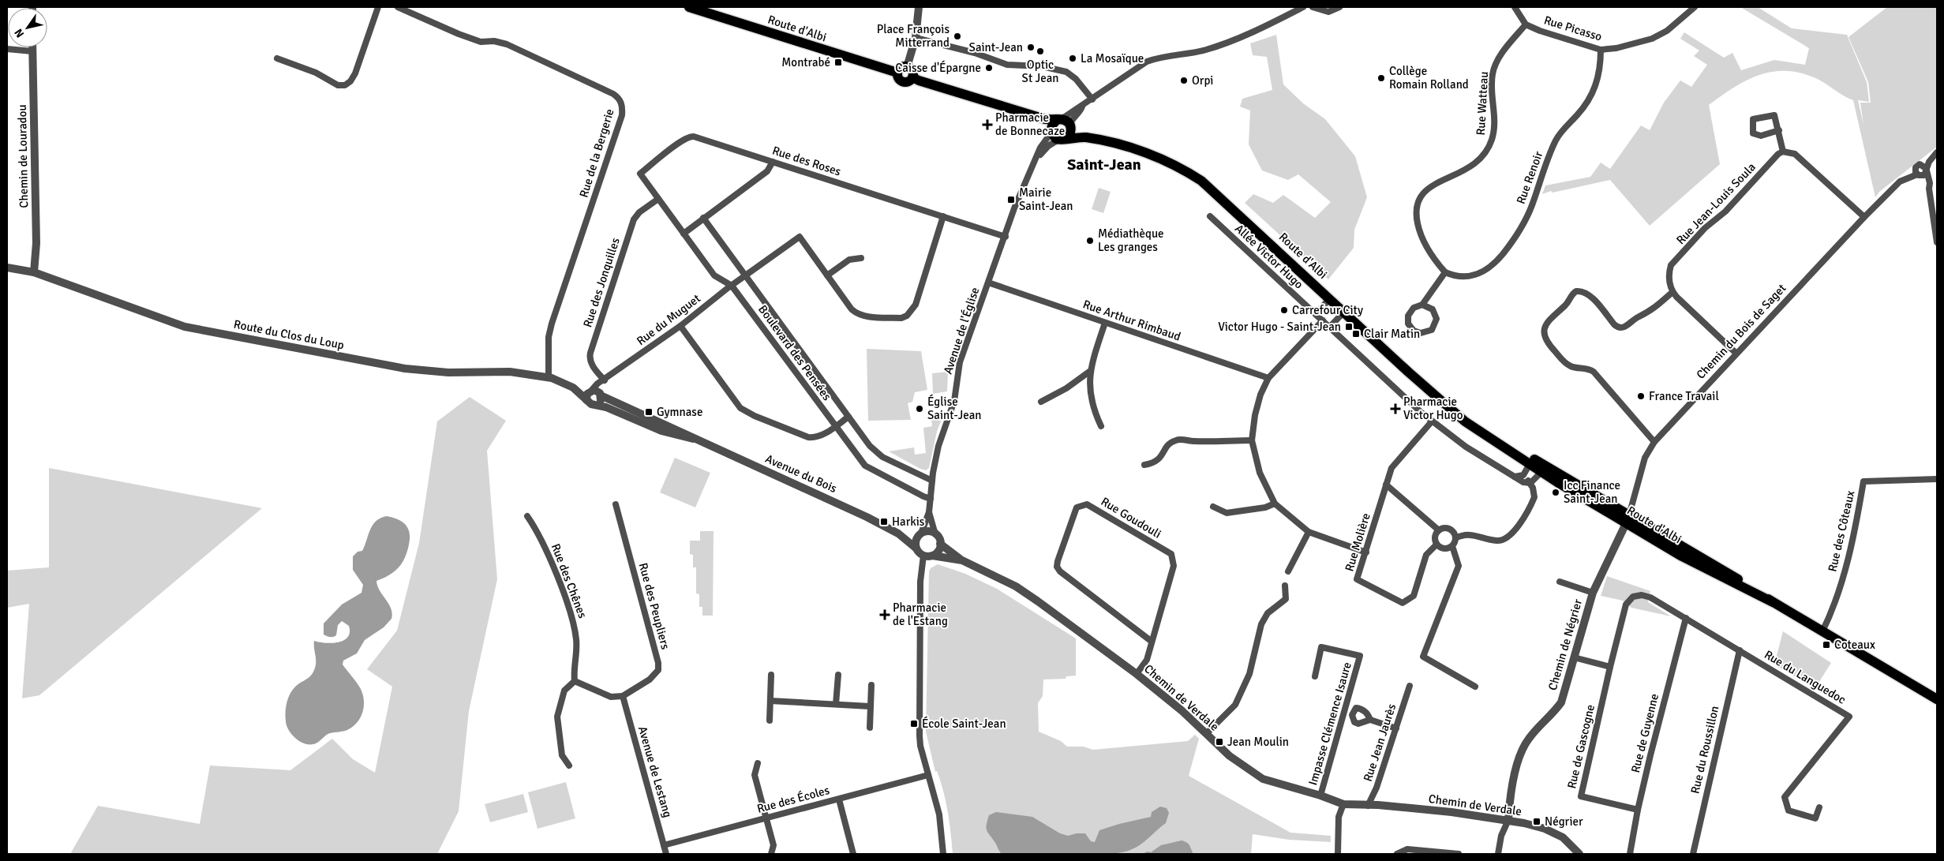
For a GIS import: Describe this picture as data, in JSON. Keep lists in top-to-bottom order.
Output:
{
  "streets": {
    "main road": ["Route d'Albi"],
    "street": [
      "Rue Picasso",
      "Rue Watteau",
      "Rue de la Bergerie",
      "Chemin de Louradou",
      "Rue des Roses",
      "Rue Renoir",
      "Rue Jean-Louis Soula",
      "Allée Victor Hugo",
      "Rue des Jonquilles",
      "Rue du Muguet",
      "Rue Arthur Rimbaud",
      "Avenue de l'Église",
      "Chemin du Bois de Saget",
      "Route du Clos du Loup",
      "Boulevard des Pensées",
      "Avenue du Bois",
      "Rue Goudouli",
      "Rue des Côteaux",
      "Rue Molière",
      "Rue des Chênes",
      "Rue des Peupliers",
      "Chemin de Négrier",
      "Rue du Languedoc",
      "Chemin de Verdale",
      "Impasse Clémence Isaure",
      "Rue de Guyenne",
      "Rue Jean Jaurès",
      "Rue de Gascogne",
      "Rue du Roussillon",
      "Avenue de Lestang",
      "Rue des Écoles"
    ]
  },
  "crossings": [
    ["Route d'Albi", "Avenue de l'Église"],
    ["Route d'Albi", "Chemin du Bois de Saget"],
    ["Route d'Albi", "Rue des Côteaux"],
    ["Route d'Albi", "Chemin de Négrier"],
    ["Rue Picasso", "Rue Watteau"],
    ["Rue Picasso", "Rue Renoir"],
    ["Rue Watteau", "Rue Renoir"],
    ["Rue de la Bergerie", "Route du Clos du Loup"],
    ["Chemin de Louradou", "Route du Clos du Loup"],
    ["Rue des Roses", "Rue des Jonquilles"],
    ["Rue des Roses", "Avenue de l'Église"],
    ["Rue des Roses", "Boulevard des Pensées"],
    ["Allée Victor Hugo", "Rue Molière"],
    ["Rue des Jonquilles", "Rue du Muguet"],
    ["Rue des Jonquilles", "Boulevard des Pensées"],
    ["Rue du Muguet", "Route du Clos du Loup"],
    ["Rue du Muguet", "Boulevard des Pensées"],
    ["Rue du Muguet", "Avenue du Bois"],
    ["Rue Arthur Rimbaud", "Avenue de l'Église"],
    ["Avenue de l'Église", "Boulevard des Pensées"],
    ["Avenue de l'Église", "Avenue du Bois"],
    ["Avenue de l'Église", "Chemin de Verdale"],
    ["Chemin du Bois de Saget", "Chemin de Négrier"],
    ["Route du Clos du Loup", "Avenue du Bois"],
    ["Avenue du Bois", "Chemin de Verdale"],
    ["Rue Goudouli", "Chemin de Verdale"],
    ["Rue des Peupliers", "Avenue de Lestang"],
    ["Chemin de Négrier", "Chemin de Verdale"],
    ["Rue du Languedoc", "Rue de Guyenne"],
    ["Rue du Languedoc", "Rue de Gascogne"],
    ["Rue du Languedoc", "Rue du Roussillon"],
    ["Chemin de Verdale", "Impasse Clémence Isaure"],
    ["Chemin de Verdale", "Rue Jean Jaurès"],
    ["Rue de Guyenne", "Rue de Gascogne"],
    ["Avenue de Lestang", "Rue des Écoles"]
  ],
  "districts": ["Saint-Jean"],
  "places": {
    "other": [
      "Place François Mitterrand",
      "Saint-Jean",
      "Optic St Jean",
      "La Mosaïque",
      "Caisse d'Épargne",
      "Collège Romain Rolland",
      "Orpi",
      "Médiathèque Les granges",
      "Carrefour City",
      "France Travail",
      "Église Saint-Jean",
      "Icc Finance Saint-Jean"
    ],
    "transit": [
      "Montrabé",
      "Mairie Saint-Jean",
      "Victor Hugo - Saint-Jean",
      "Clair Matin",
      "Gymnase",
      "Harkis",
      "Coteaux",
      "École Saint-Jean",
      "Jean Moulin",
      "Négrier"
    ],
    "health": ["Pharmacie de Bonnecaze", "Pharmacie Victor Hugo", "Pharmacie de l'Estang"]
  },
  "north": "bottom left"
}
